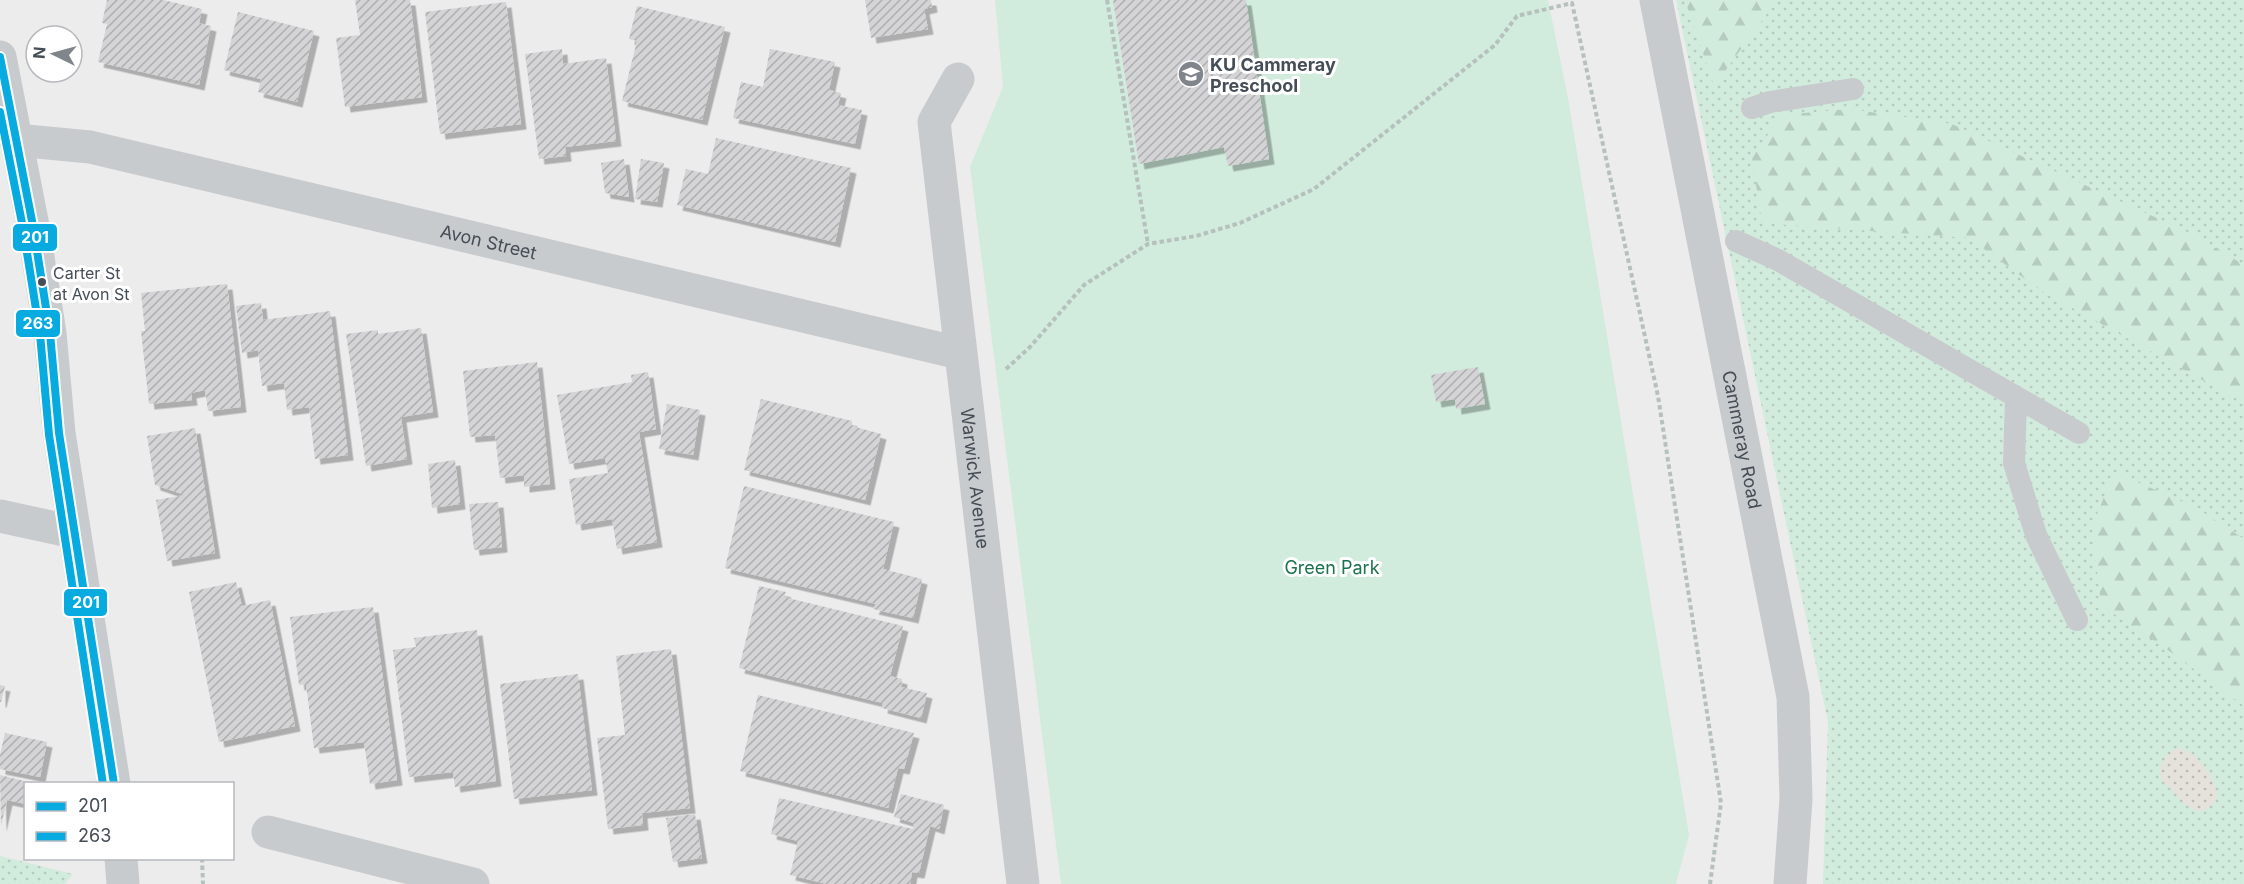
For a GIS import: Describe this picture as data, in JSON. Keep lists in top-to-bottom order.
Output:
{
  "streets": {
    "street": ["Avon Street", "Cammeray Road", "Warwick Avenue"]
  },
  "crossings": [
    ["Avon Street", "Warwick Avenue"]
  ],
  "parks": ["Green Park"],
  "places": {
    "school or university": ["KU Cammeray Preschool"],
    "other": ["Carter St at Avon St"]
  },
  "lines": ["transit line 201", "transit line 263"],
  "legend": ["201", "263"],
  "north": "left"
}
